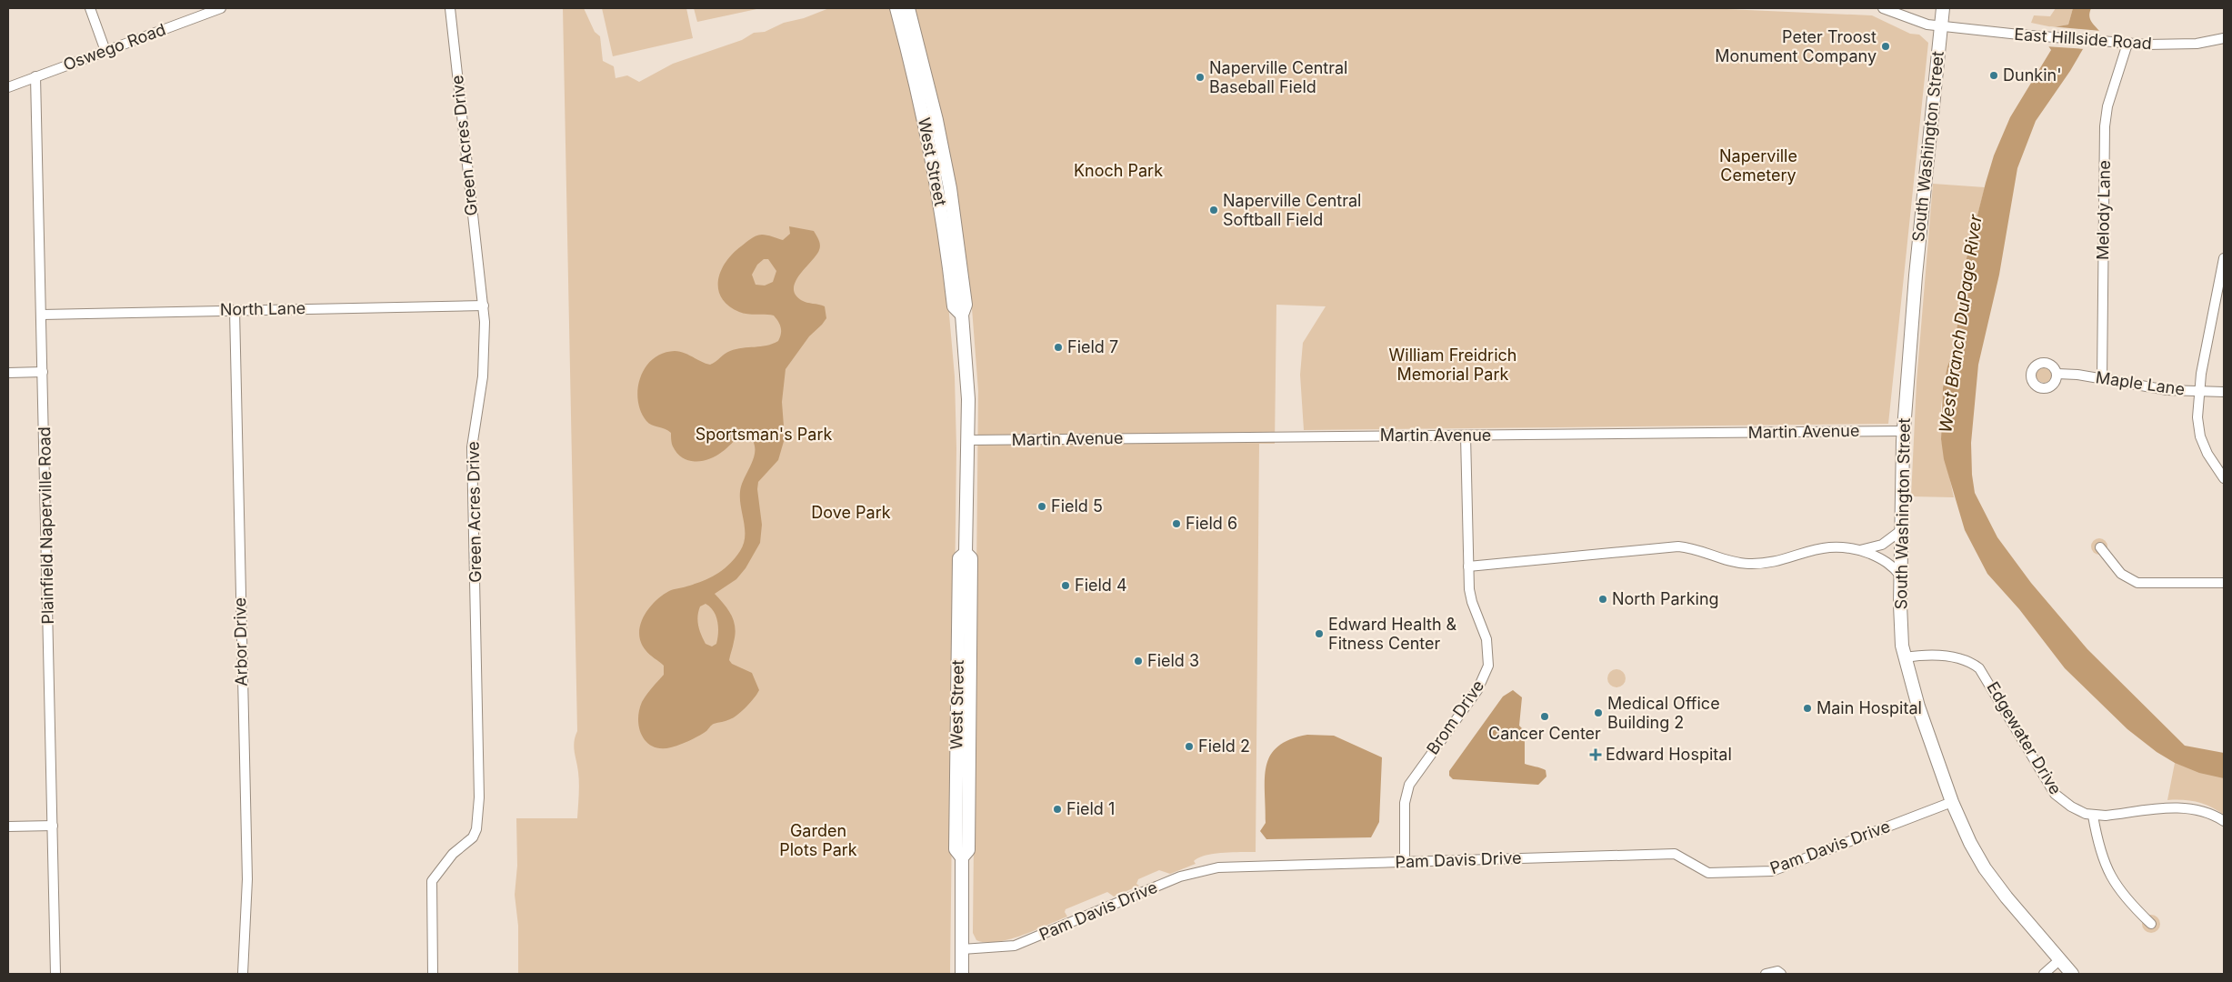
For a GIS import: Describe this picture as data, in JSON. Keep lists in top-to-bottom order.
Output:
{
  "streets": {
    "street": [
      "East Hillside Road",
      "Oswego Road",
      "Green Acres Drive",
      "South Washington Street",
      "West Street",
      "Melody Lane",
      "North Lane",
      "Maple Lane",
      "Martin Avenue",
      "Plainfield Naperville Road",
      "Arbor Drive",
      "Brom Drive",
      "Edgewater Drive",
      "Pam Davis Drive"
    ]
  },
  "crossings": [
    ["East Hillside Road", "South Washington Street"],
    ["East Hillside Road", "Melody Lane"],
    ["Oswego Road", "Plainfield Naperville Road"],
    ["Green Acres Drive", "North Lane"],
    ["South Washington Street", "Martin Avenue"],
    ["South Washington Street", "Edgewater Drive"],
    ["South Washington Street", "Pam Davis Drive"],
    ["West Street", "Martin Avenue"],
    ["West Street", "Pam Davis Drive"],
    ["Melody Lane", "Maple Lane"],
    ["North Lane", "Plainfield Naperville Road"],
    ["North Lane", "Arbor Drive"],
    ["Martin Avenue", "Brom Drive"],
    ["Brom Drive", "Pam Davis Drive"]
  ],
  "water": ["West Branch DuPage River"],
  "parks": [
    "Naperville Cemetery",
    "Knoch Park",
    "William Freidrich Memorial Park",
    "Sportsman's Park",
    "Dove Park",
    "Garden Plots Park"
  ],
  "places": {
    "other": [
      "Peter Troost Monument Company",
      "Dunkin'",
      "Naperville Central Baseball Field",
      "Naperville Central Softball Field",
      "Field 7",
      "Field 5",
      "Field 6",
      "Field 4",
      "North Parking",
      "Edward Health & Fitness Center",
      "Field 3",
      "Main Hospital",
      "Medical Office Building 2",
      "Cancer Center",
      "Field 2",
      "Field 1"
    ],
    "health": ["Edward Hospital"]
  }
}
